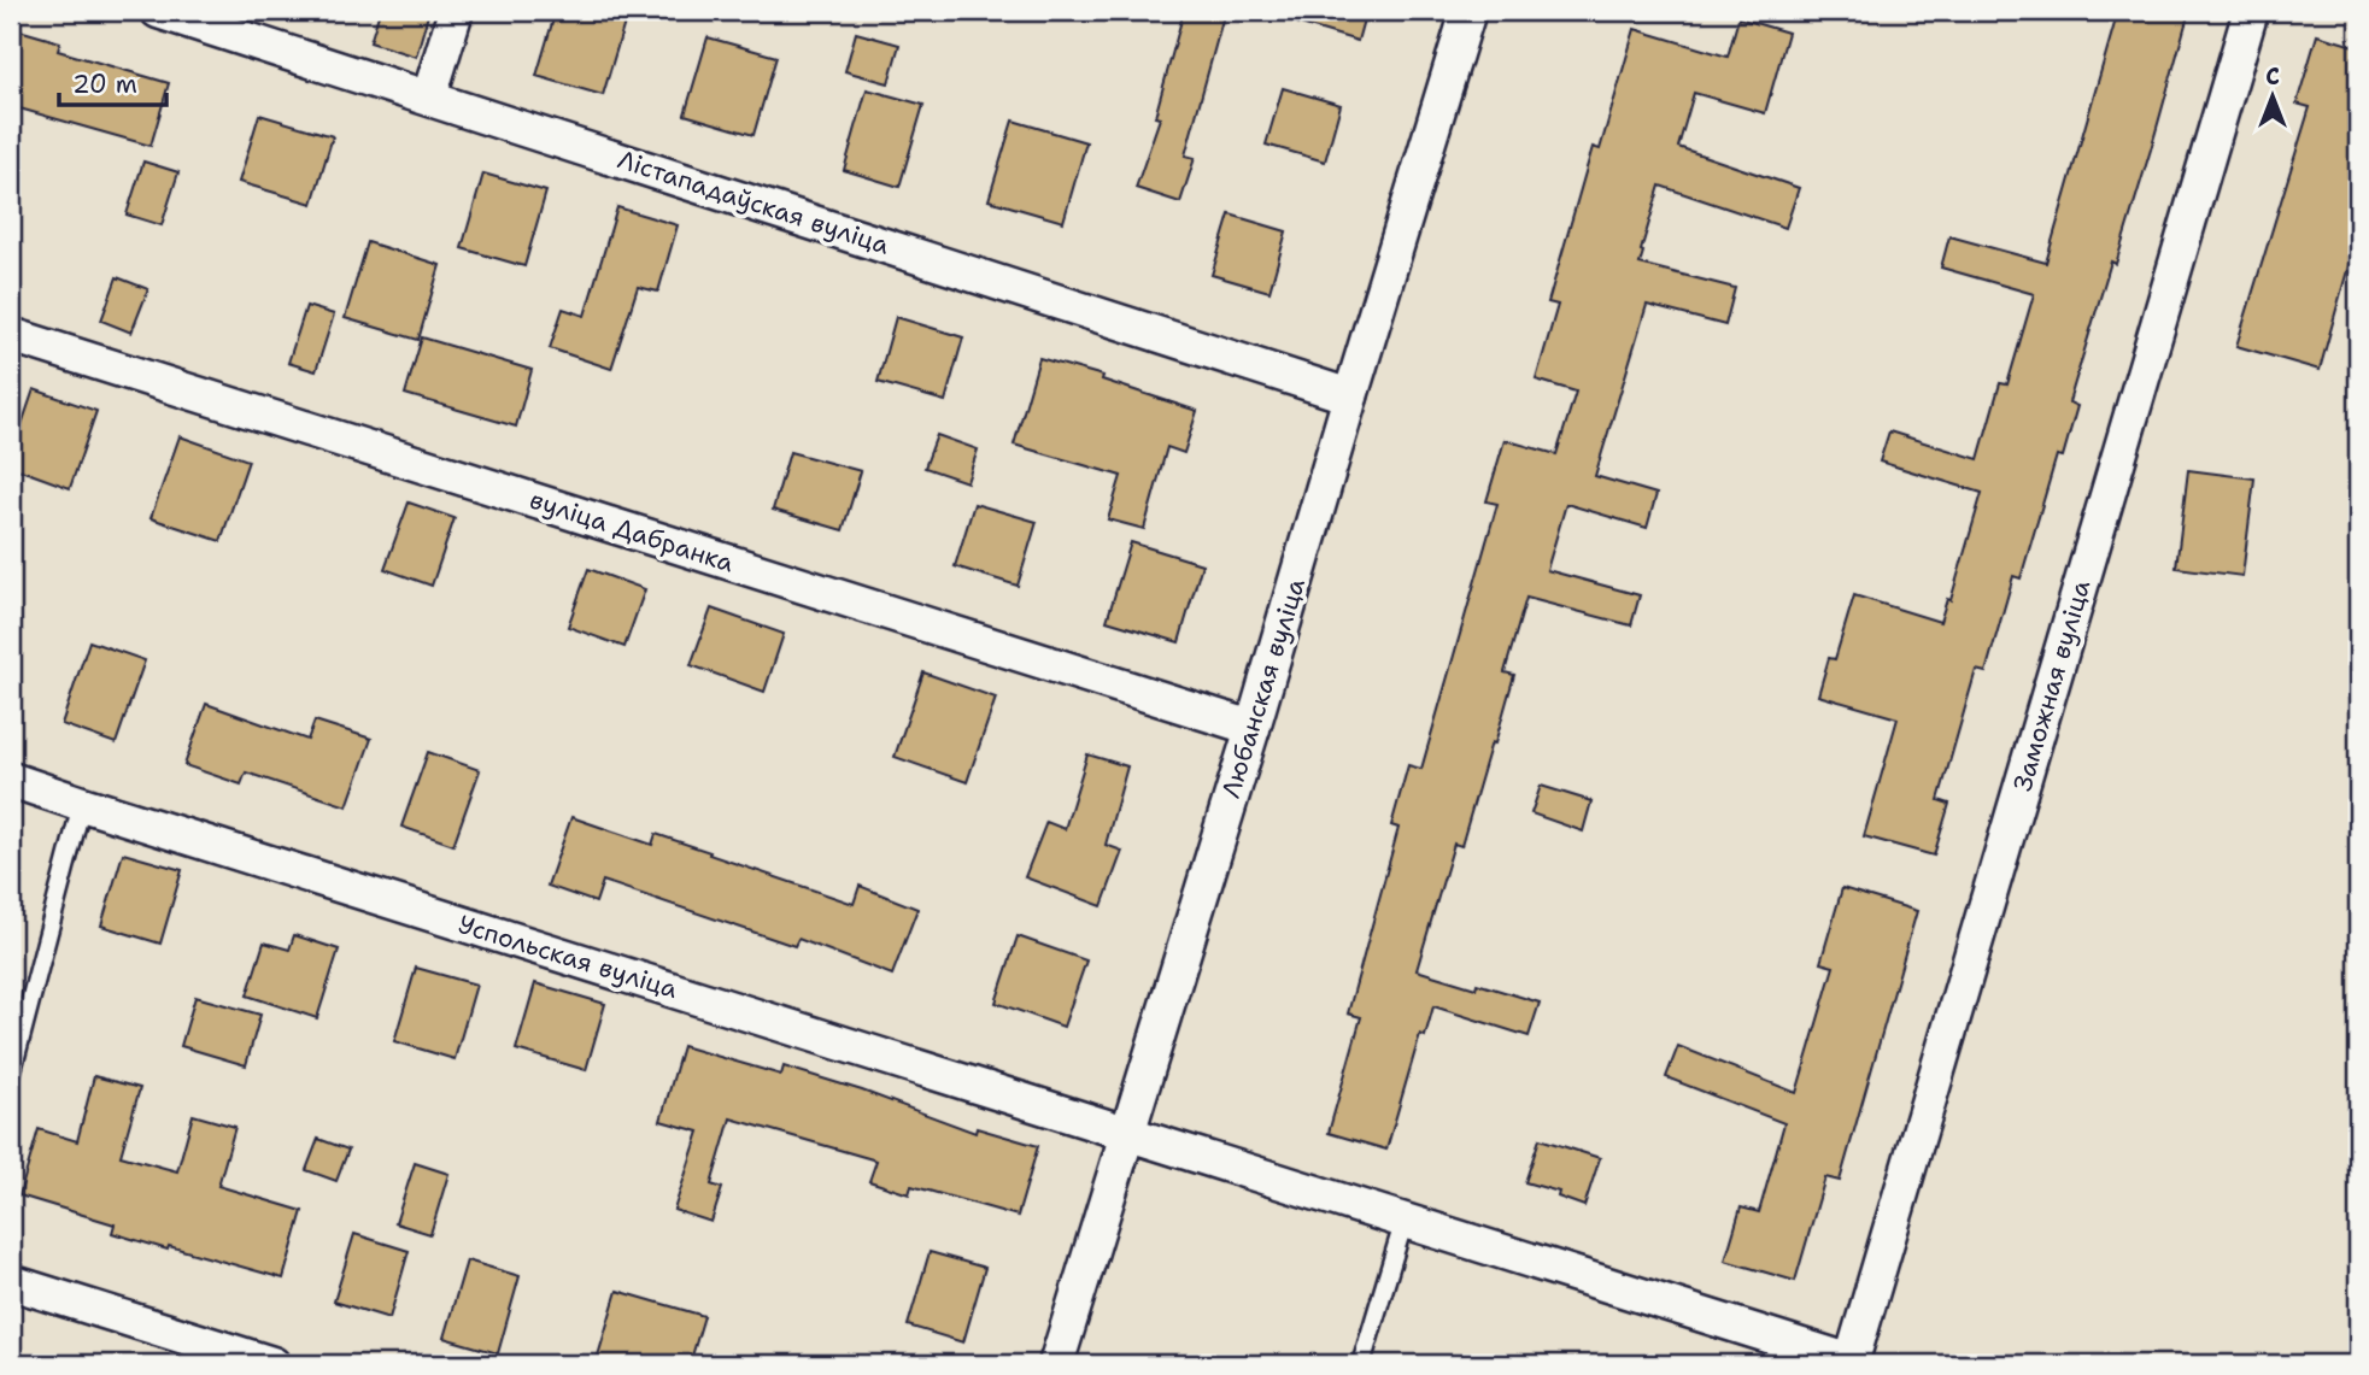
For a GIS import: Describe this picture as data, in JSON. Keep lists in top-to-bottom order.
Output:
{
  "streets": {
    "street": [
      "Лістападаўская вуліца",
      "вуліца Дабранка",
      "Заможная вуліца",
      "Любанская вуліца",
      "Успольская вуліца"
    ]
  },
  "crossings": [
    ["Лістападаўская вуліца", "Любанская вуліца"],
    ["вуліца Дабранка", "Любанская вуліца"],
    ["Заможная вуліца", "Успольская вуліца"],
    ["Любанская вуліца", "Успольская вуліца"]
  ],
  "scale_bar": "20 m",
  "north": "top"
}
